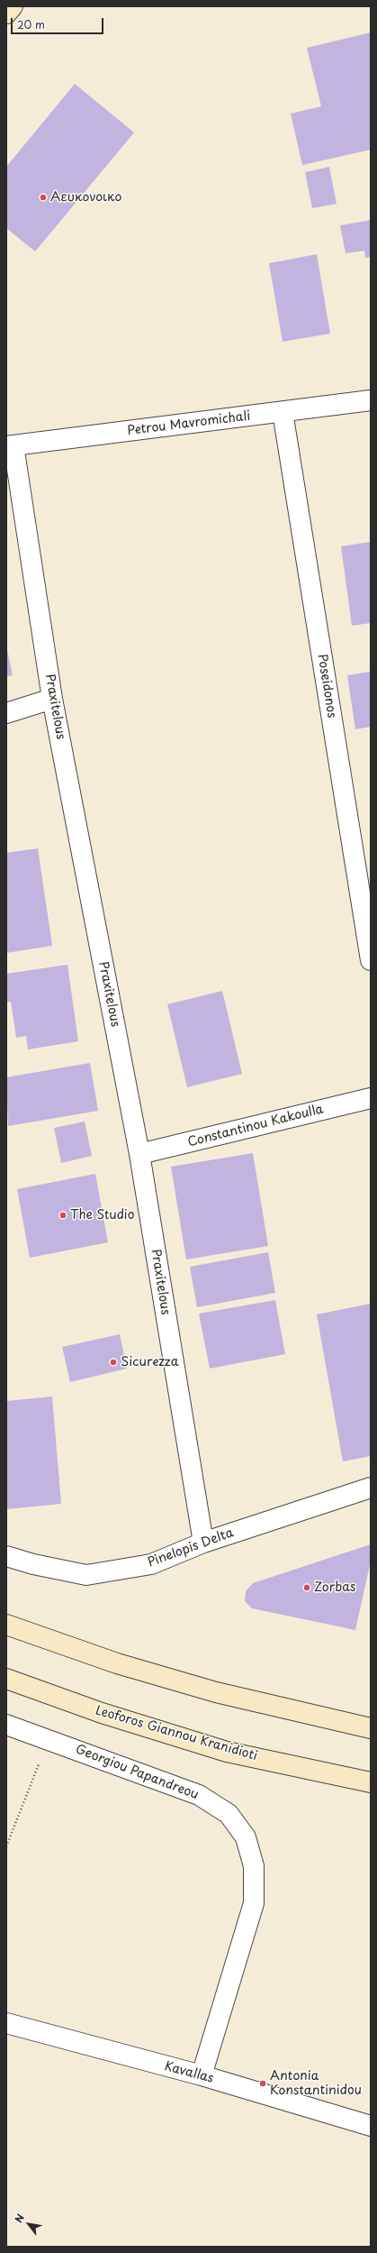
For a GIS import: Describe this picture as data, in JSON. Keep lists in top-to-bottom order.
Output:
{
  "streets": {
    "main road": ["Leoforos Giannou Kranidioti"],
    "street": [
      "Petrou Mavromichali",
      "Poseidonos",
      "Praxitelous",
      "Constantinou Kakoulla",
      "Pinelopis Delta",
      "Georgiou Papandreou",
      "Kavallas"
    ]
  },
  "crossings": [
    ["Petrou Mavromichali", "Poseidonos"],
    ["Petrou Mavromichali", "Praxitelous"],
    ["Praxitelous", "Constantinou Kakoulla"],
    ["Praxitelous", "Pinelopis Delta"],
    ["Georgiou Papandreou", "Kavallas"]
  ],
  "places": [
    "Αευκονοικο",
    "The Studio",
    "Sicurezza",
    "Zorbas",
    "Antonia Konstantinidou"
  ],
  "scale_bar": "20 m",
  "north": "top left"
}
